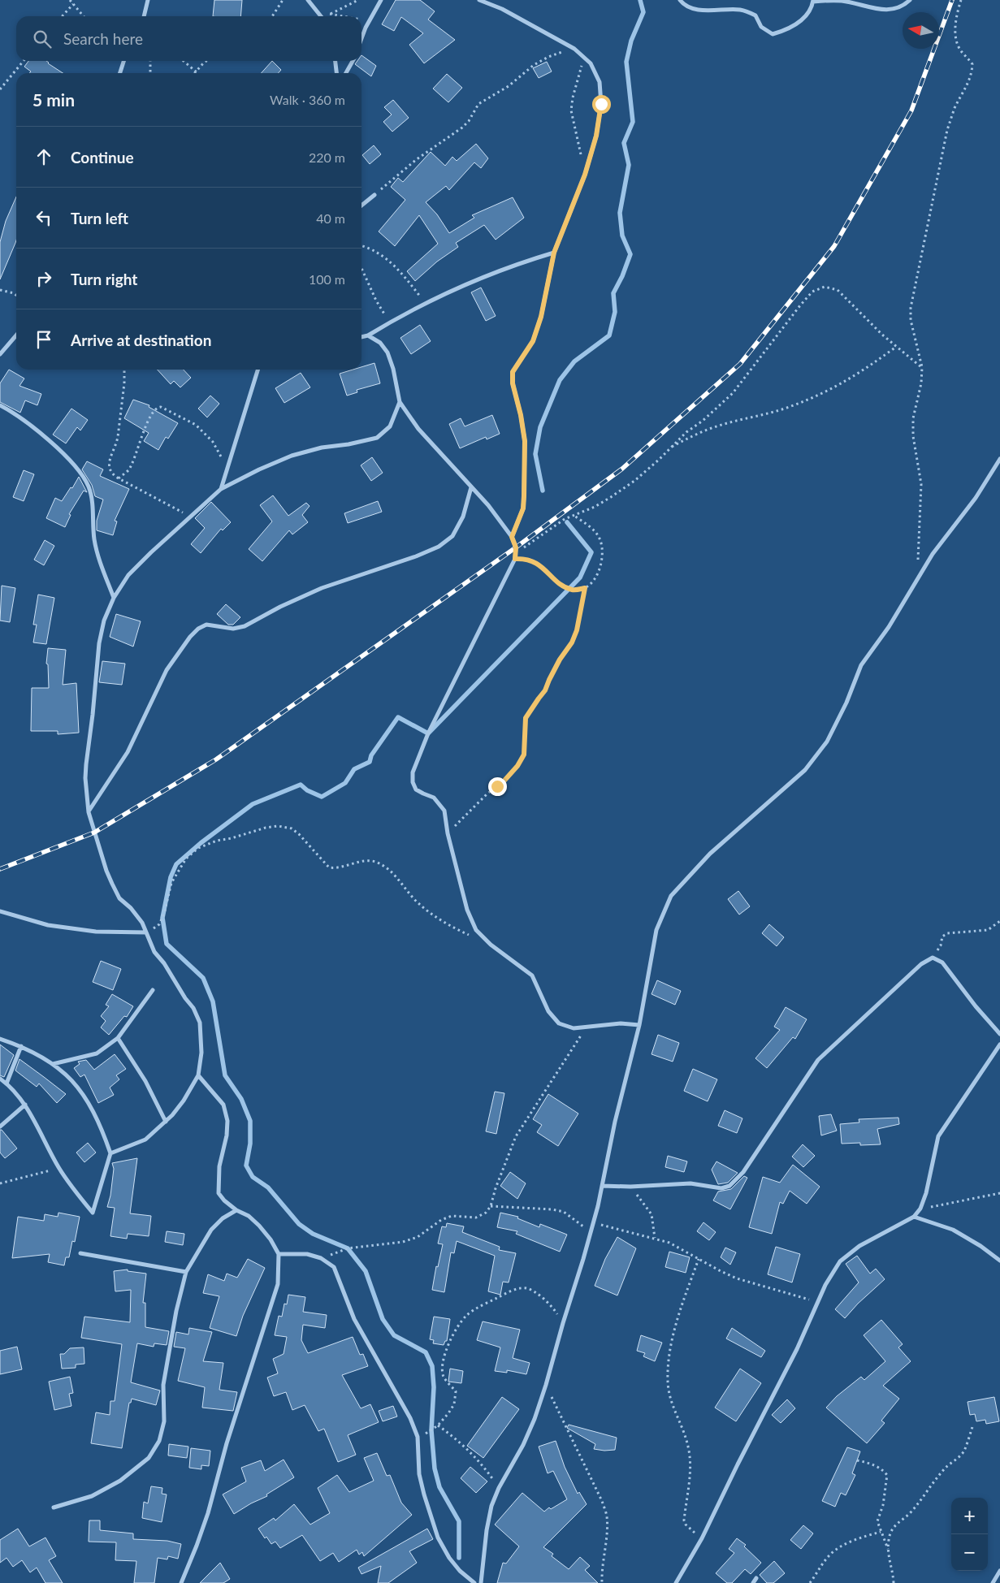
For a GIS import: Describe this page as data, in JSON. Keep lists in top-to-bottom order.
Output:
{
  "north": "left",
  "page": {
    "search": "Search here",
    "heading": ["5 min", "Walk · 360 m"],
    "list": [
      ["Continue", "220 m"],
      ["Turn left", "40 m"],
      ["Turn right", "100 m"],
      "Arrive at destination"
    ],
    "map_buttons": ["+", "−"]
  }
}
